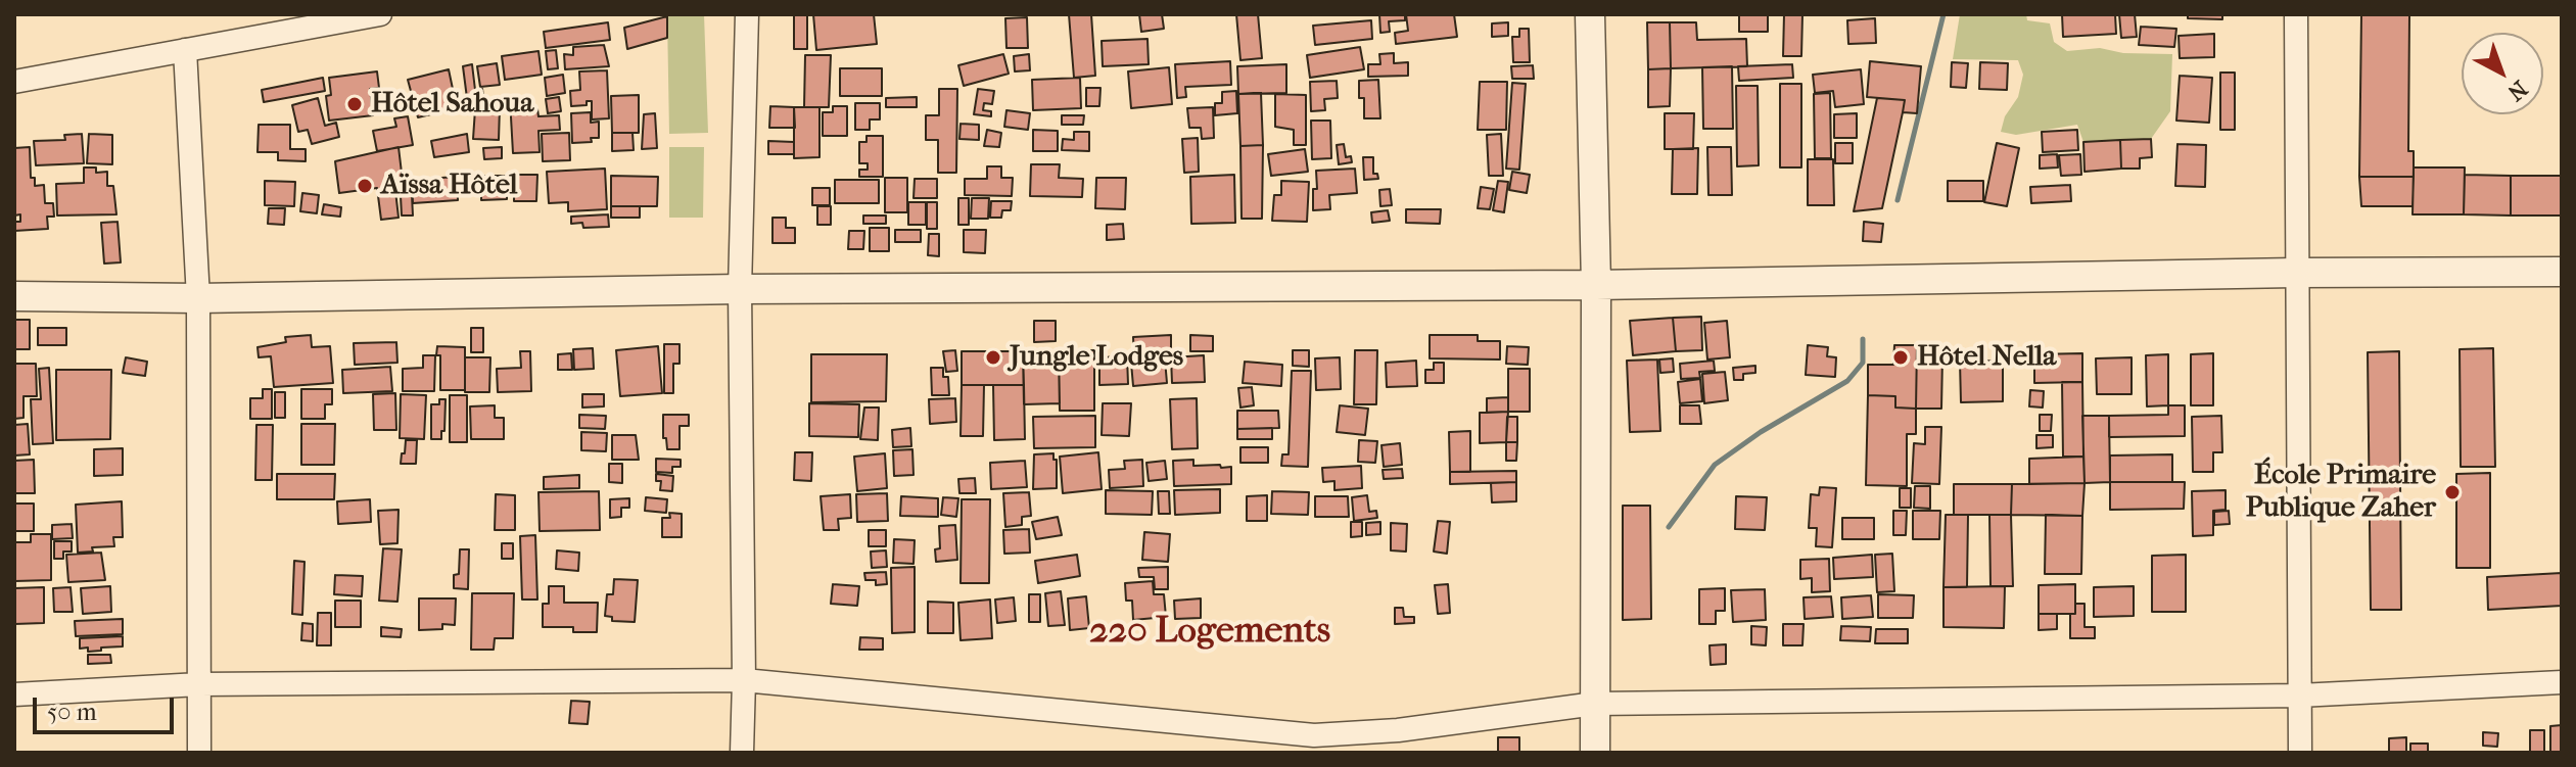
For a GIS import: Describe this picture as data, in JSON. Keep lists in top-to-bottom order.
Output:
{
  "districts": ["220 Logements"],
  "places": [
    "Hôtel Sahoua",
    "Aïssa Hôtel",
    "Jungle Lodges",
    "Hôtel Nella",
    "École Primaire Publique Zaher"
  ],
  "scale_bar": "50 m",
  "north": "bottom right"
}
